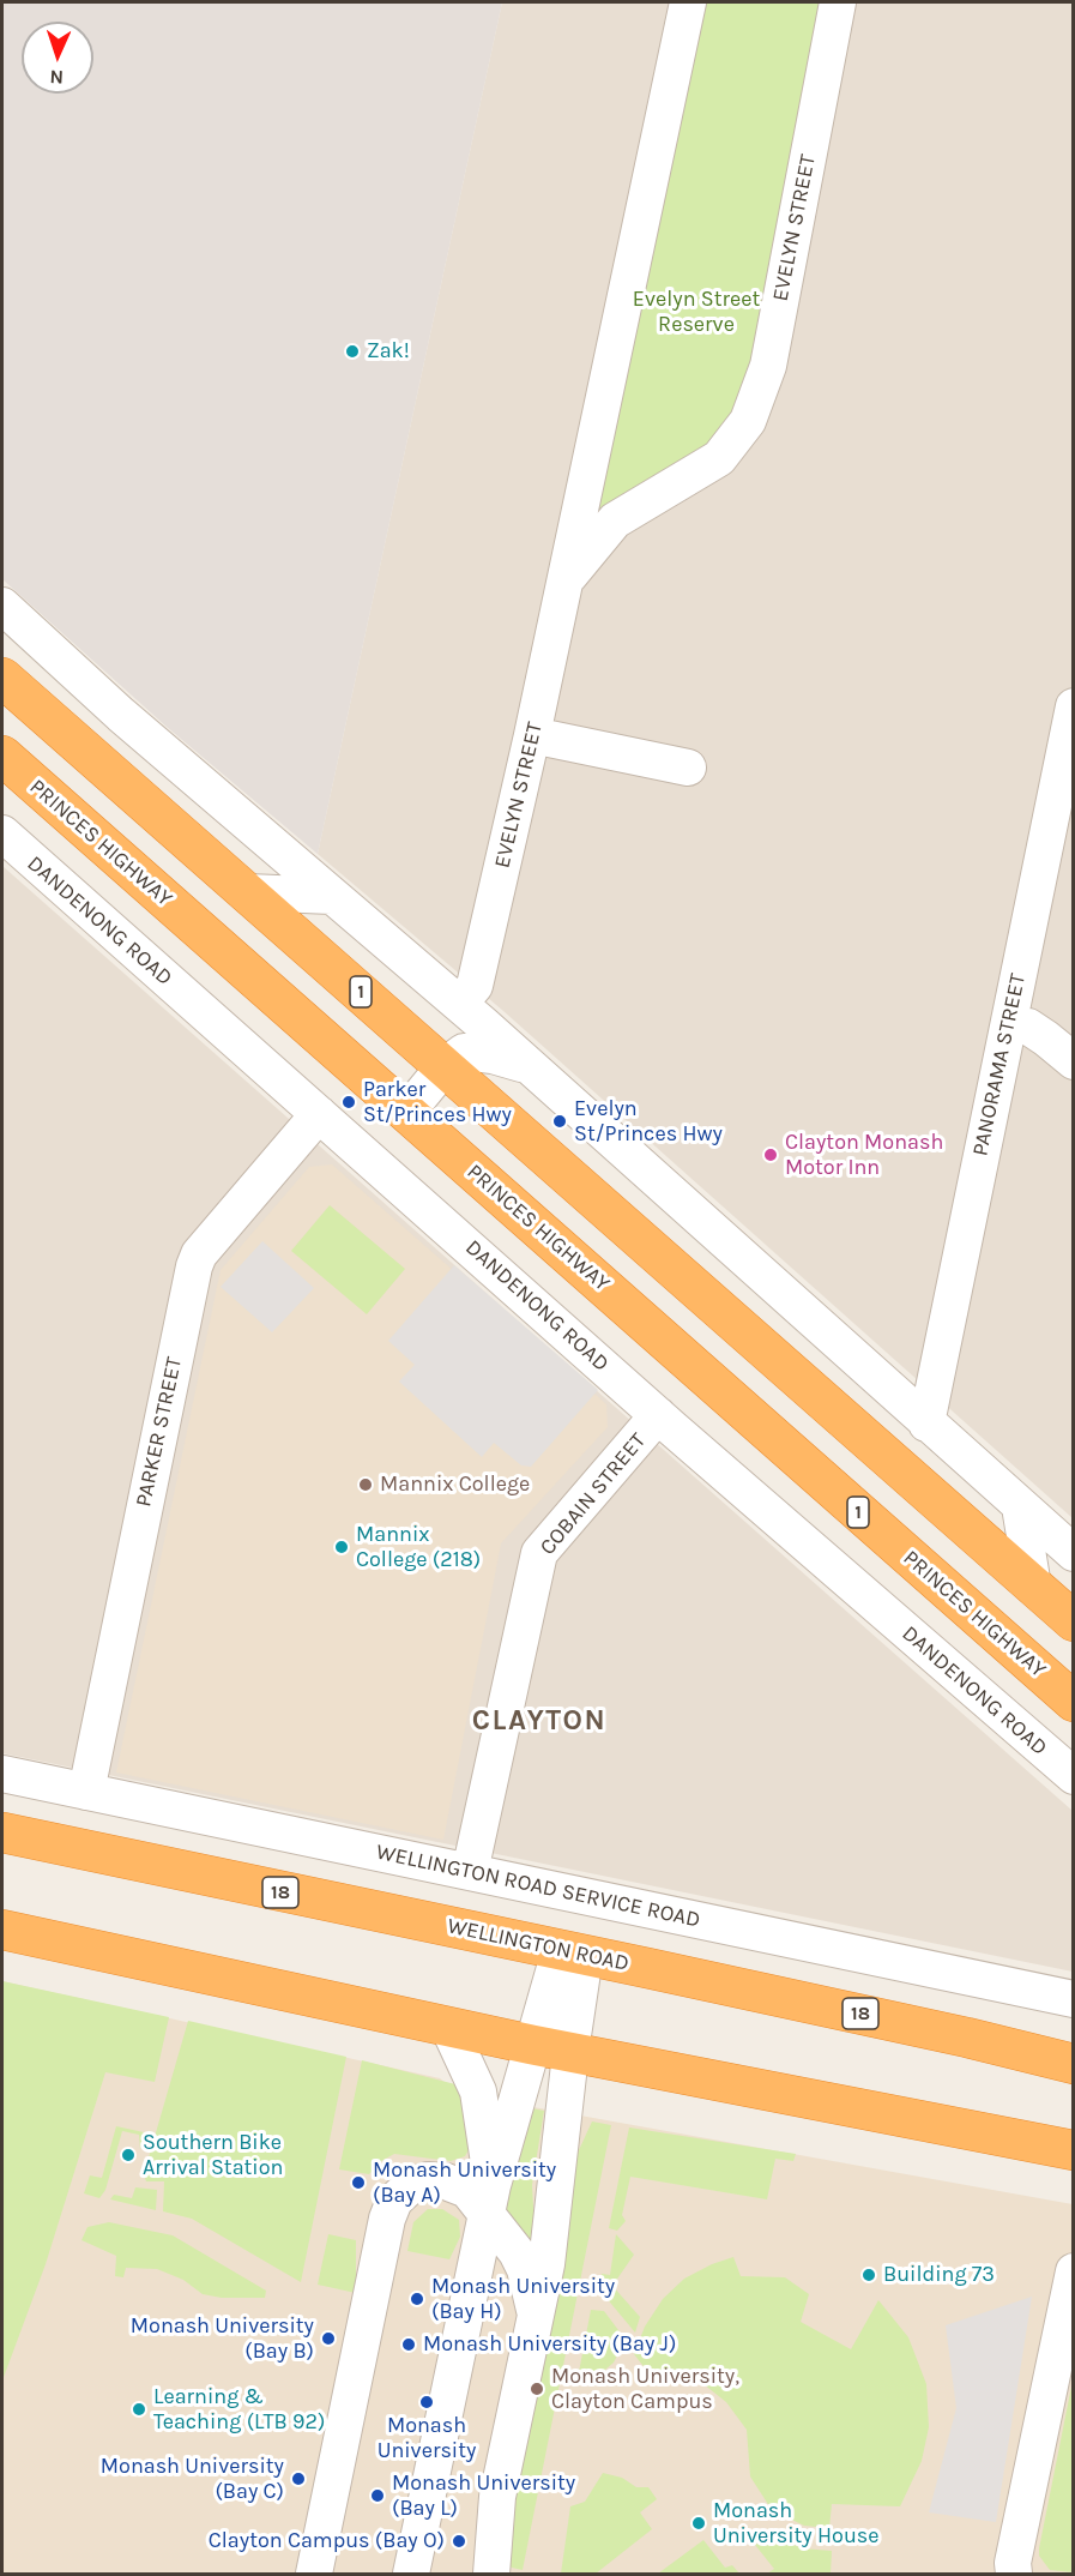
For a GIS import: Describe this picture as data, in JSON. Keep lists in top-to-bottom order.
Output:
{
  "streets": {
    "highway": [
      "PRINCES HIGHWAY",
      "1",
      "18",
      "WELLINGTON ROAD"
    ],
    "street": [
      "EVELYN STREET",
      "DANDENONG ROAD",
      "PANORAMA STREET",
      "PARKER STREET",
      "COBAIN STREET",
      "WELLINGTON ROAD SERVICE ROAD"
    ]
  },
  "crossings": [
    ["DANDENONG ROAD", "PARKER STREET"],
    ["DANDENONG ROAD", "COBAIN STREET"],
    ["PARKER STREET", "WELLINGTON ROAD SERVICE ROAD"],
    ["COBAIN STREET", "WELLINGTON ROAD SERVICE ROAD"]
  ],
  "districts": ["CLAYTON"],
  "parks": ["Evelyn Street Reserve"],
  "places": [
    "Zak!",
    "Parker St/Princes Hwy",
    "Evelyn St/Princes Hwy",
    "Clayton Monash Motor Inn",
    "Mannix College",
    "Mannix College (218)",
    "Southern Bike Arrival Station",
    "Monash University (Bay A)",
    "Building 73",
    "Monash University (Bay H)",
    "Monash University (Bay B)",
    "Monash University (Bay J)",
    "Monash University, Clayton Campus",
    "Monash University",
    "Learning & Teaching (LTB 92)",
    "Monash University (Bay C)",
    "Monash University (Bay L)",
    "Monash University House",
    "Clayton Campus (Bay O)"
  ],
  "north": "bottom"
}
